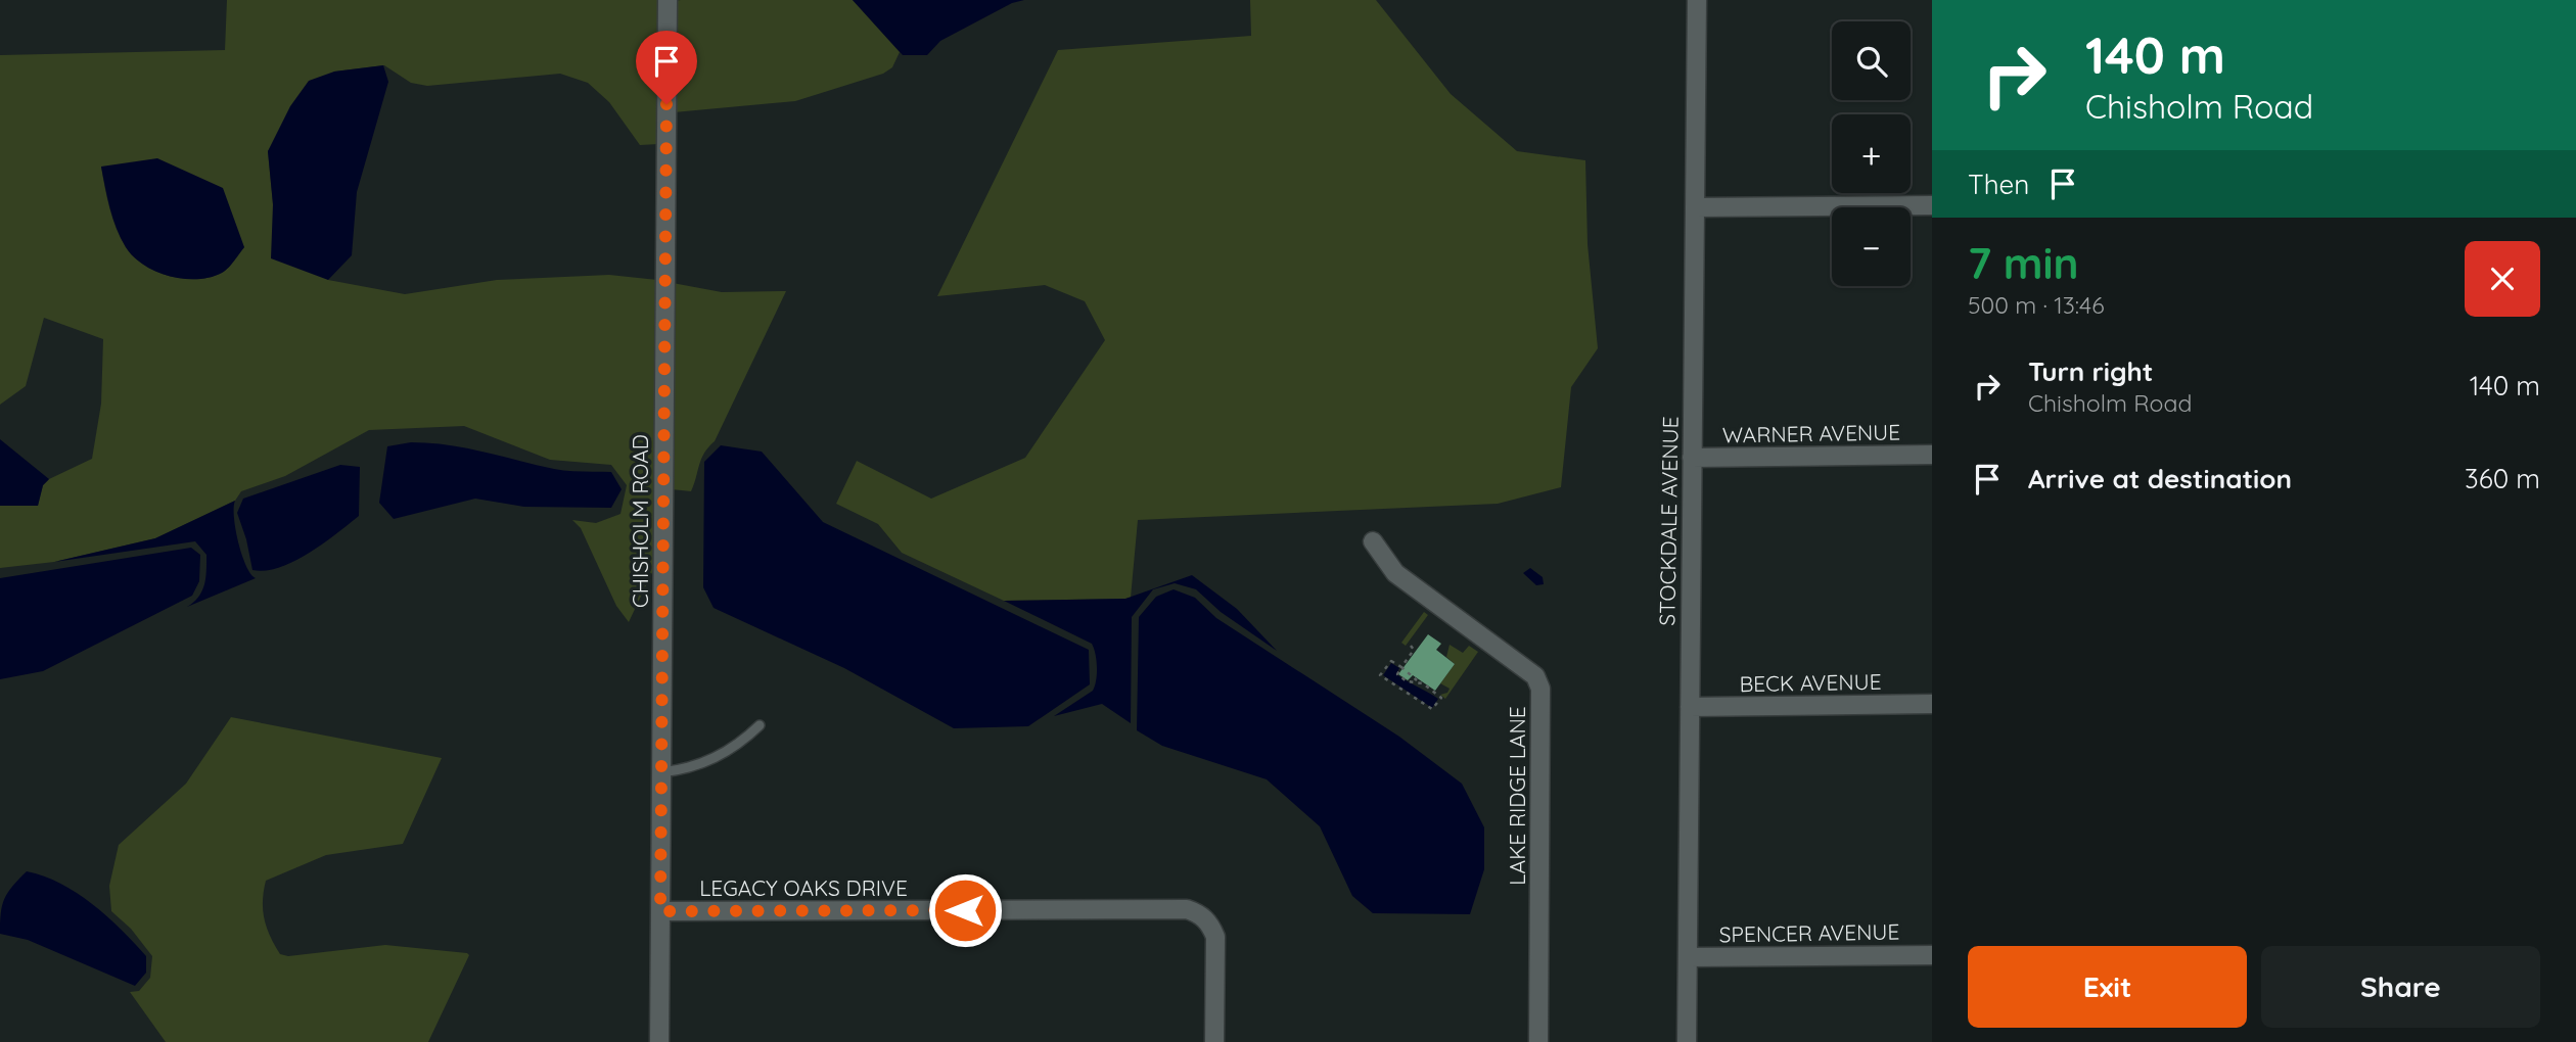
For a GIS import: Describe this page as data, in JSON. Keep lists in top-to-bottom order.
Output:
{
  "streets": {
    "street": [
      "WARNER AVENUE",
      "CHISHOLM ROAD",
      "STOCKDALE AVENUE",
      "BECK AVENUE",
      "LAKE RIDGE LANE",
      "LEGACY OAKS DRIVE",
      "SPENCER AVENUE"
    ]
  },
  "crossings": [
    ["WARNER AVENUE", "STOCKDALE AVENUE"],
    ["CHISHOLM ROAD", "LEGACY OAKS DRIVE"],
    ["STOCKDALE AVENUE", "BECK AVENUE"],
    ["STOCKDALE AVENUE", "SPENCER AVENUE"]
  ],
  "page": {
    "turn": ["140 m", "Chisholm Road"],
    "map_buttons": ["+", "−"],
    "then": "Then",
    "heading": ["7 min", "500 m · 13:46"],
    "list": [
      {
        "name": "Turn right",
        "note": "Chisholm Road",
        "value": "140 m"
      },
      {
        "name": "Arrive at destination",
        "value": "360 m"
      }
    ],
    "buttons": ["Exit", "Share"]
  }
}
